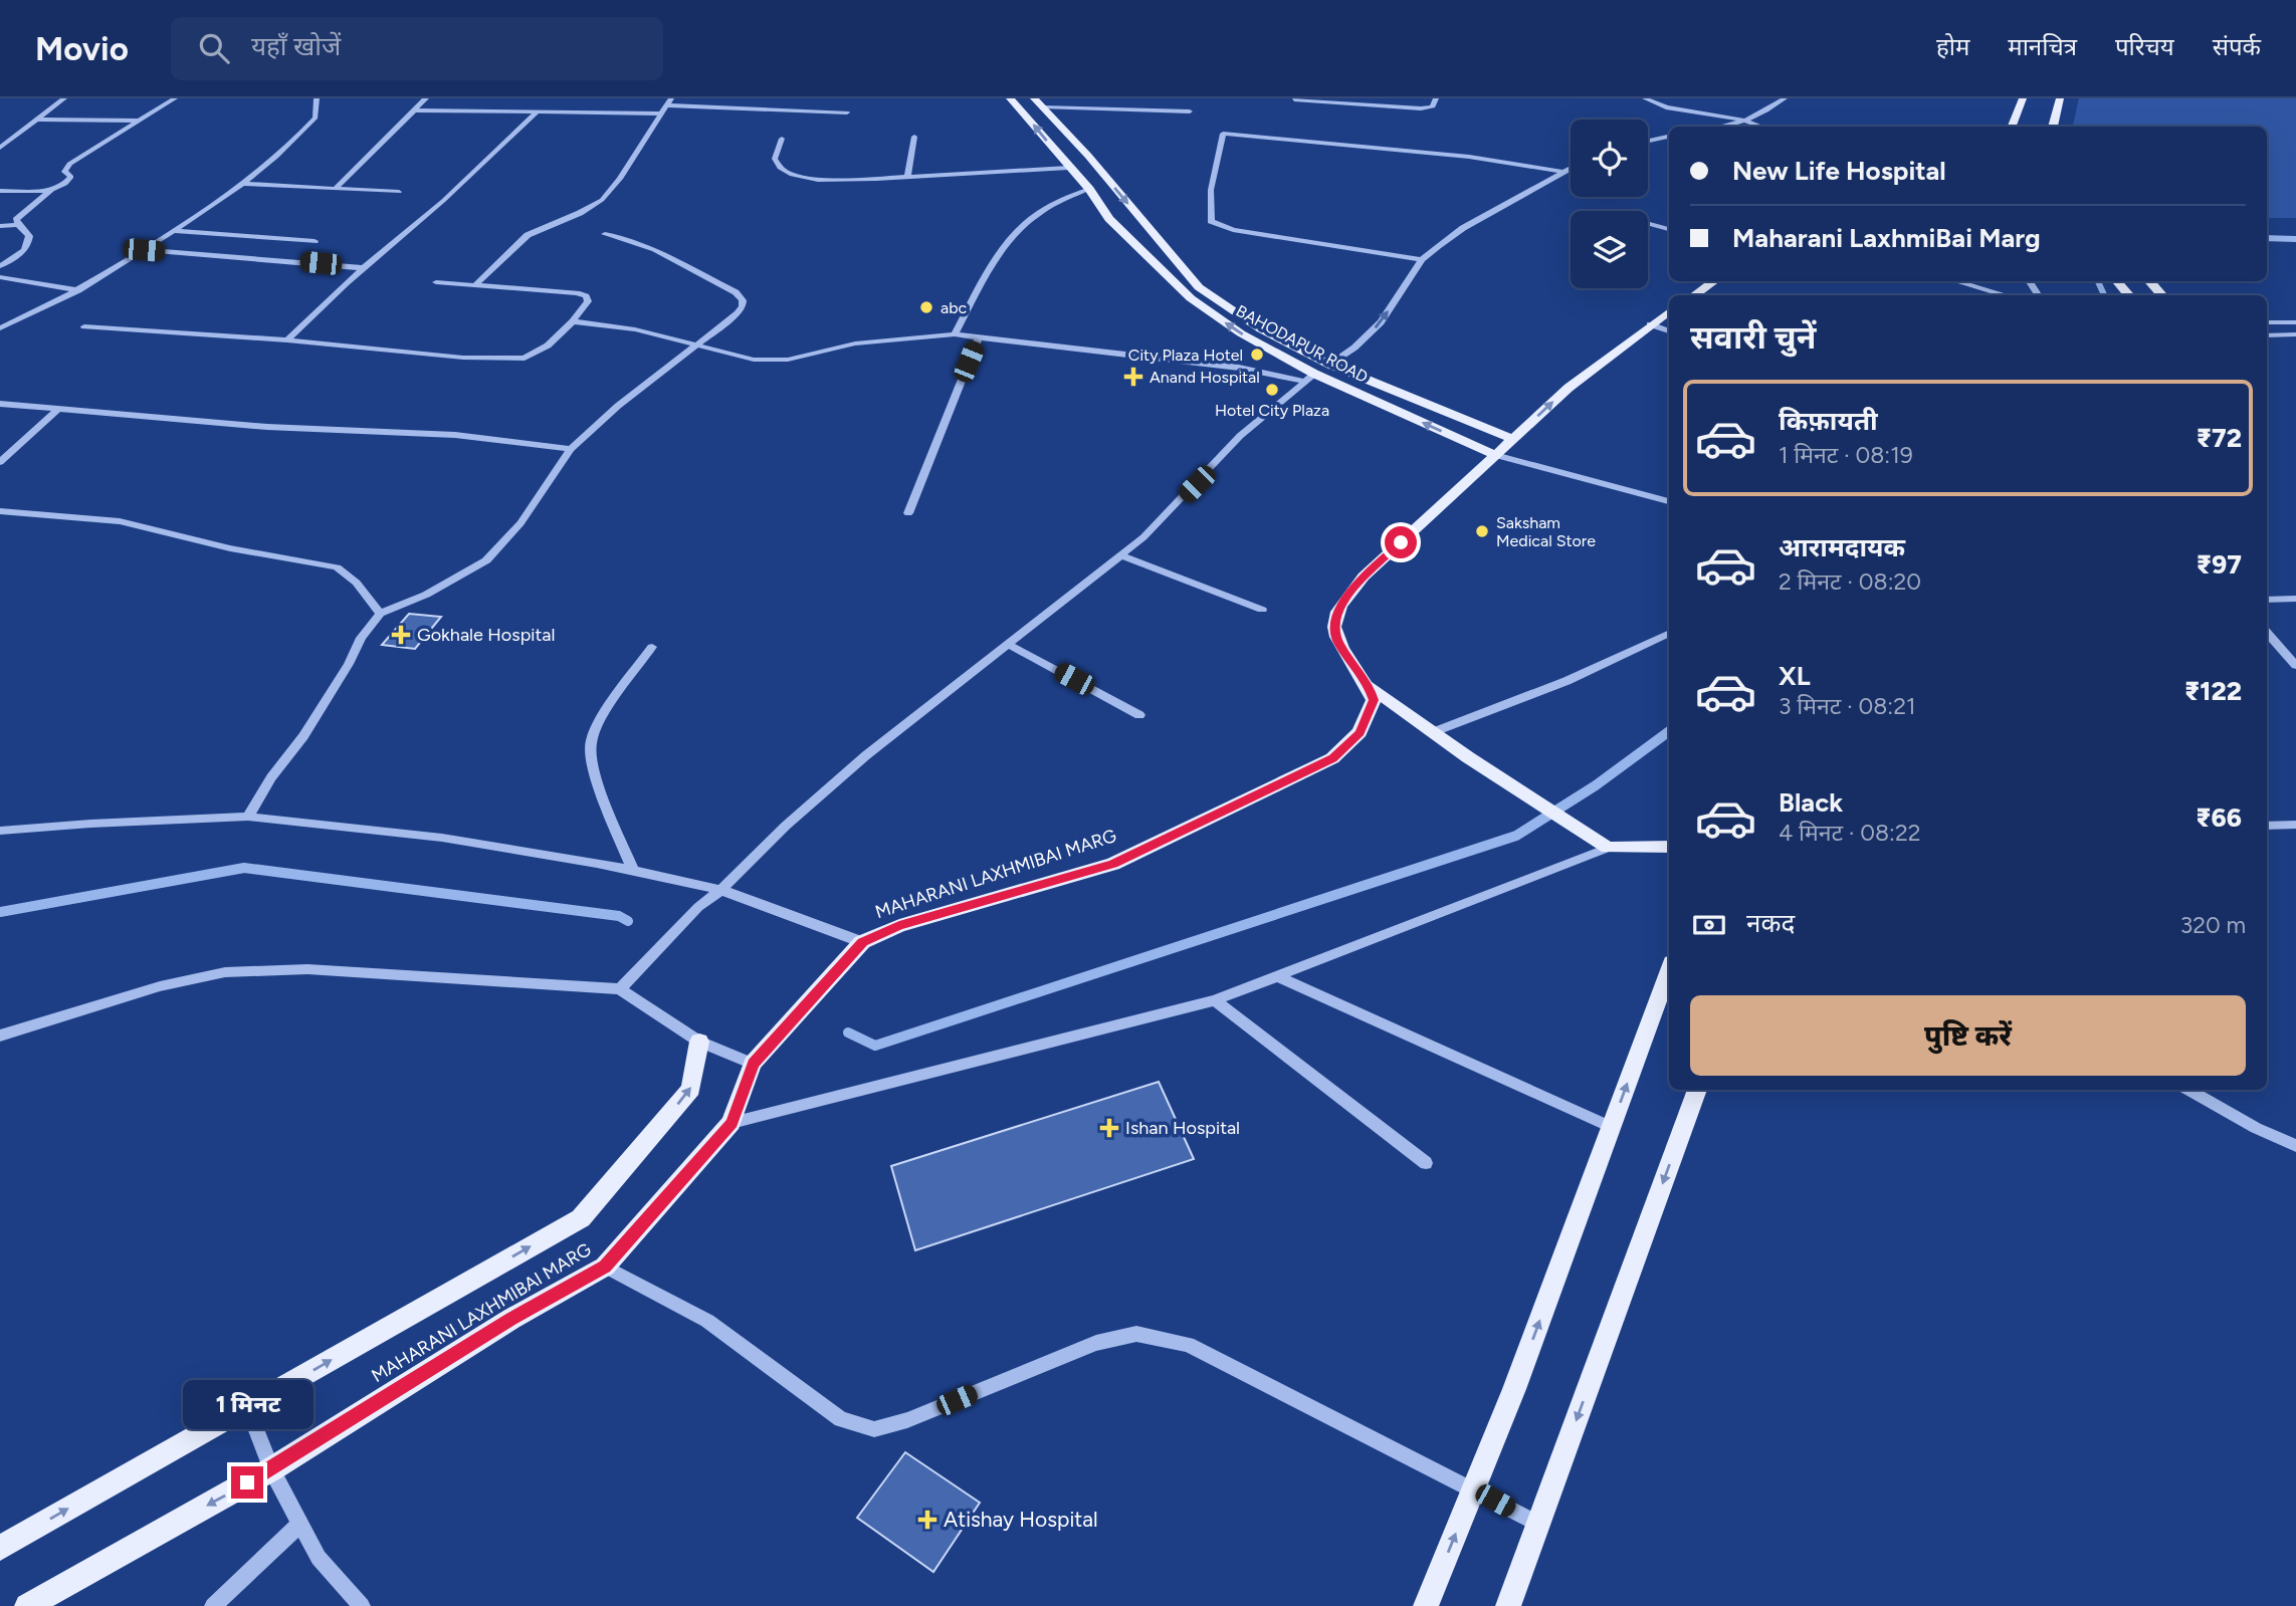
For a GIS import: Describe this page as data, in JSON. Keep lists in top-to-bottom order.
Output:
{
  "streets": {
    "main road": ["BAHODAPUR ROAD", "MAHARANI LAXHMIBAI MARG"]
  },
  "places": {
    "other": [
      "abc",
      "City Plaza Hotel",
      "Hotel City Plaza",
      "Saksham Medical Store"
    ],
    "health": [
      "Anand Hospital",
      "Gokhale Hospital",
      "Ishan Hospital",
      "Atishay Hospital"
    ]
  },
  "page": {
    "header": "Movio",
    "search": "यहाँ खोजें",
    "nav": [
      "होम",
      "मानचित्र",
      "परिचय",
      "संपर्क"
    ],
    "banner": ["New Life Hospital", "Maharani LaxhmiBai Marg"],
    "heading": "सवारी चुनें",
    "list": [
      {
        "name": "किफ़ायती",
        "note": "1 मिनट · 08:19",
        "value": "₹72"
      },
      {
        "name": "आरामदायक",
        "note": "2 मिनट · 08:20",
        "value": "₹97"
      },
      {
        "name": "XL",
        "note": "3 मिनट · 08:21",
        "value": "₹122"
      },
      {
        "name": "Black",
        "note": "4 मिनट · 08:22",
        "value": "₹66"
      }
    ],
    "pay": ["नकद", "320 m"],
    "buttons": "पुष्टि करें",
    "bubble": "1 मिनट"
  }
}
